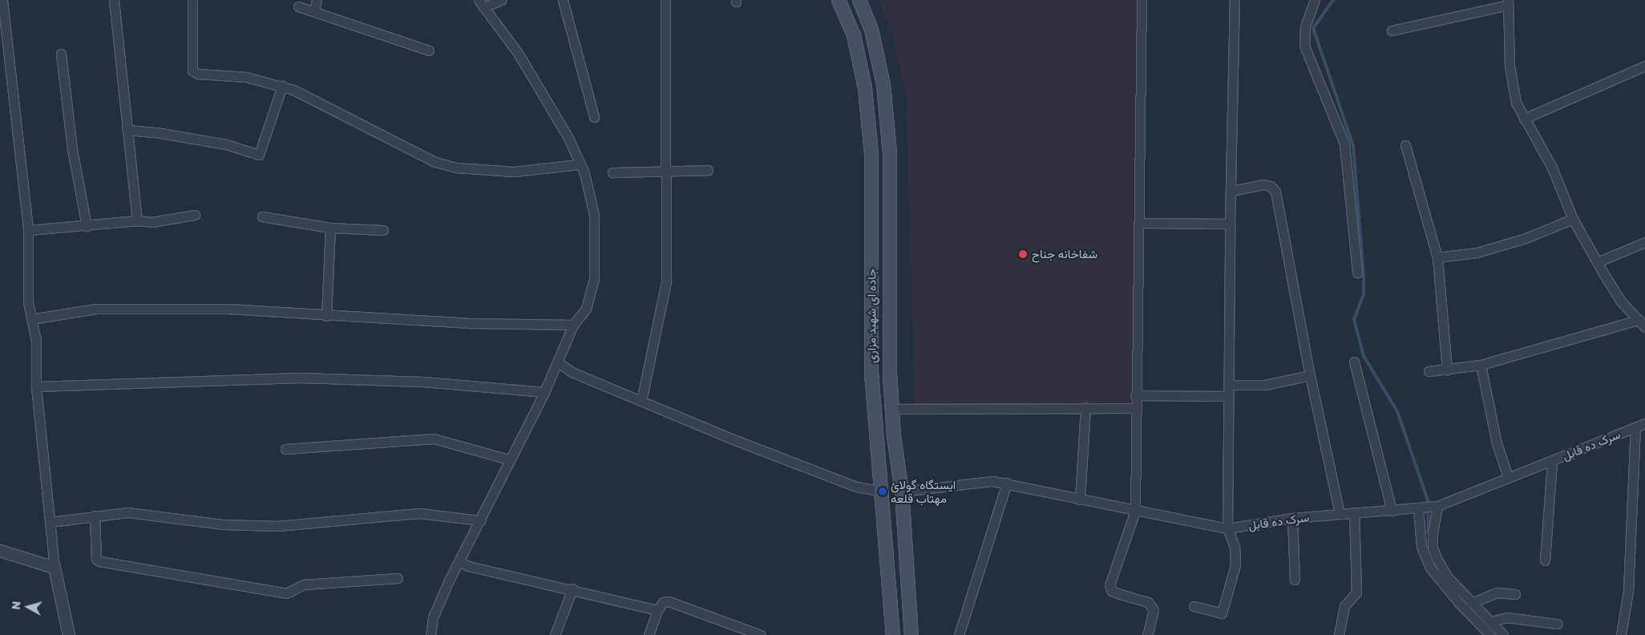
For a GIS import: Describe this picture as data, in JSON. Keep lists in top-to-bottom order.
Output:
{
  "streets": {
    "main road": ["جاده ای شهید مزاری"],
    "street": ["سرک ده قابل"]
  },
  "crossings": [
    ["جاده ای شهید مزاری", "سرک ده قابل"]
  ],
  "places": ["شفاخانه جناح", "ایستگاه گولائ مهتاب قلعه"],
  "north": "left"
}
